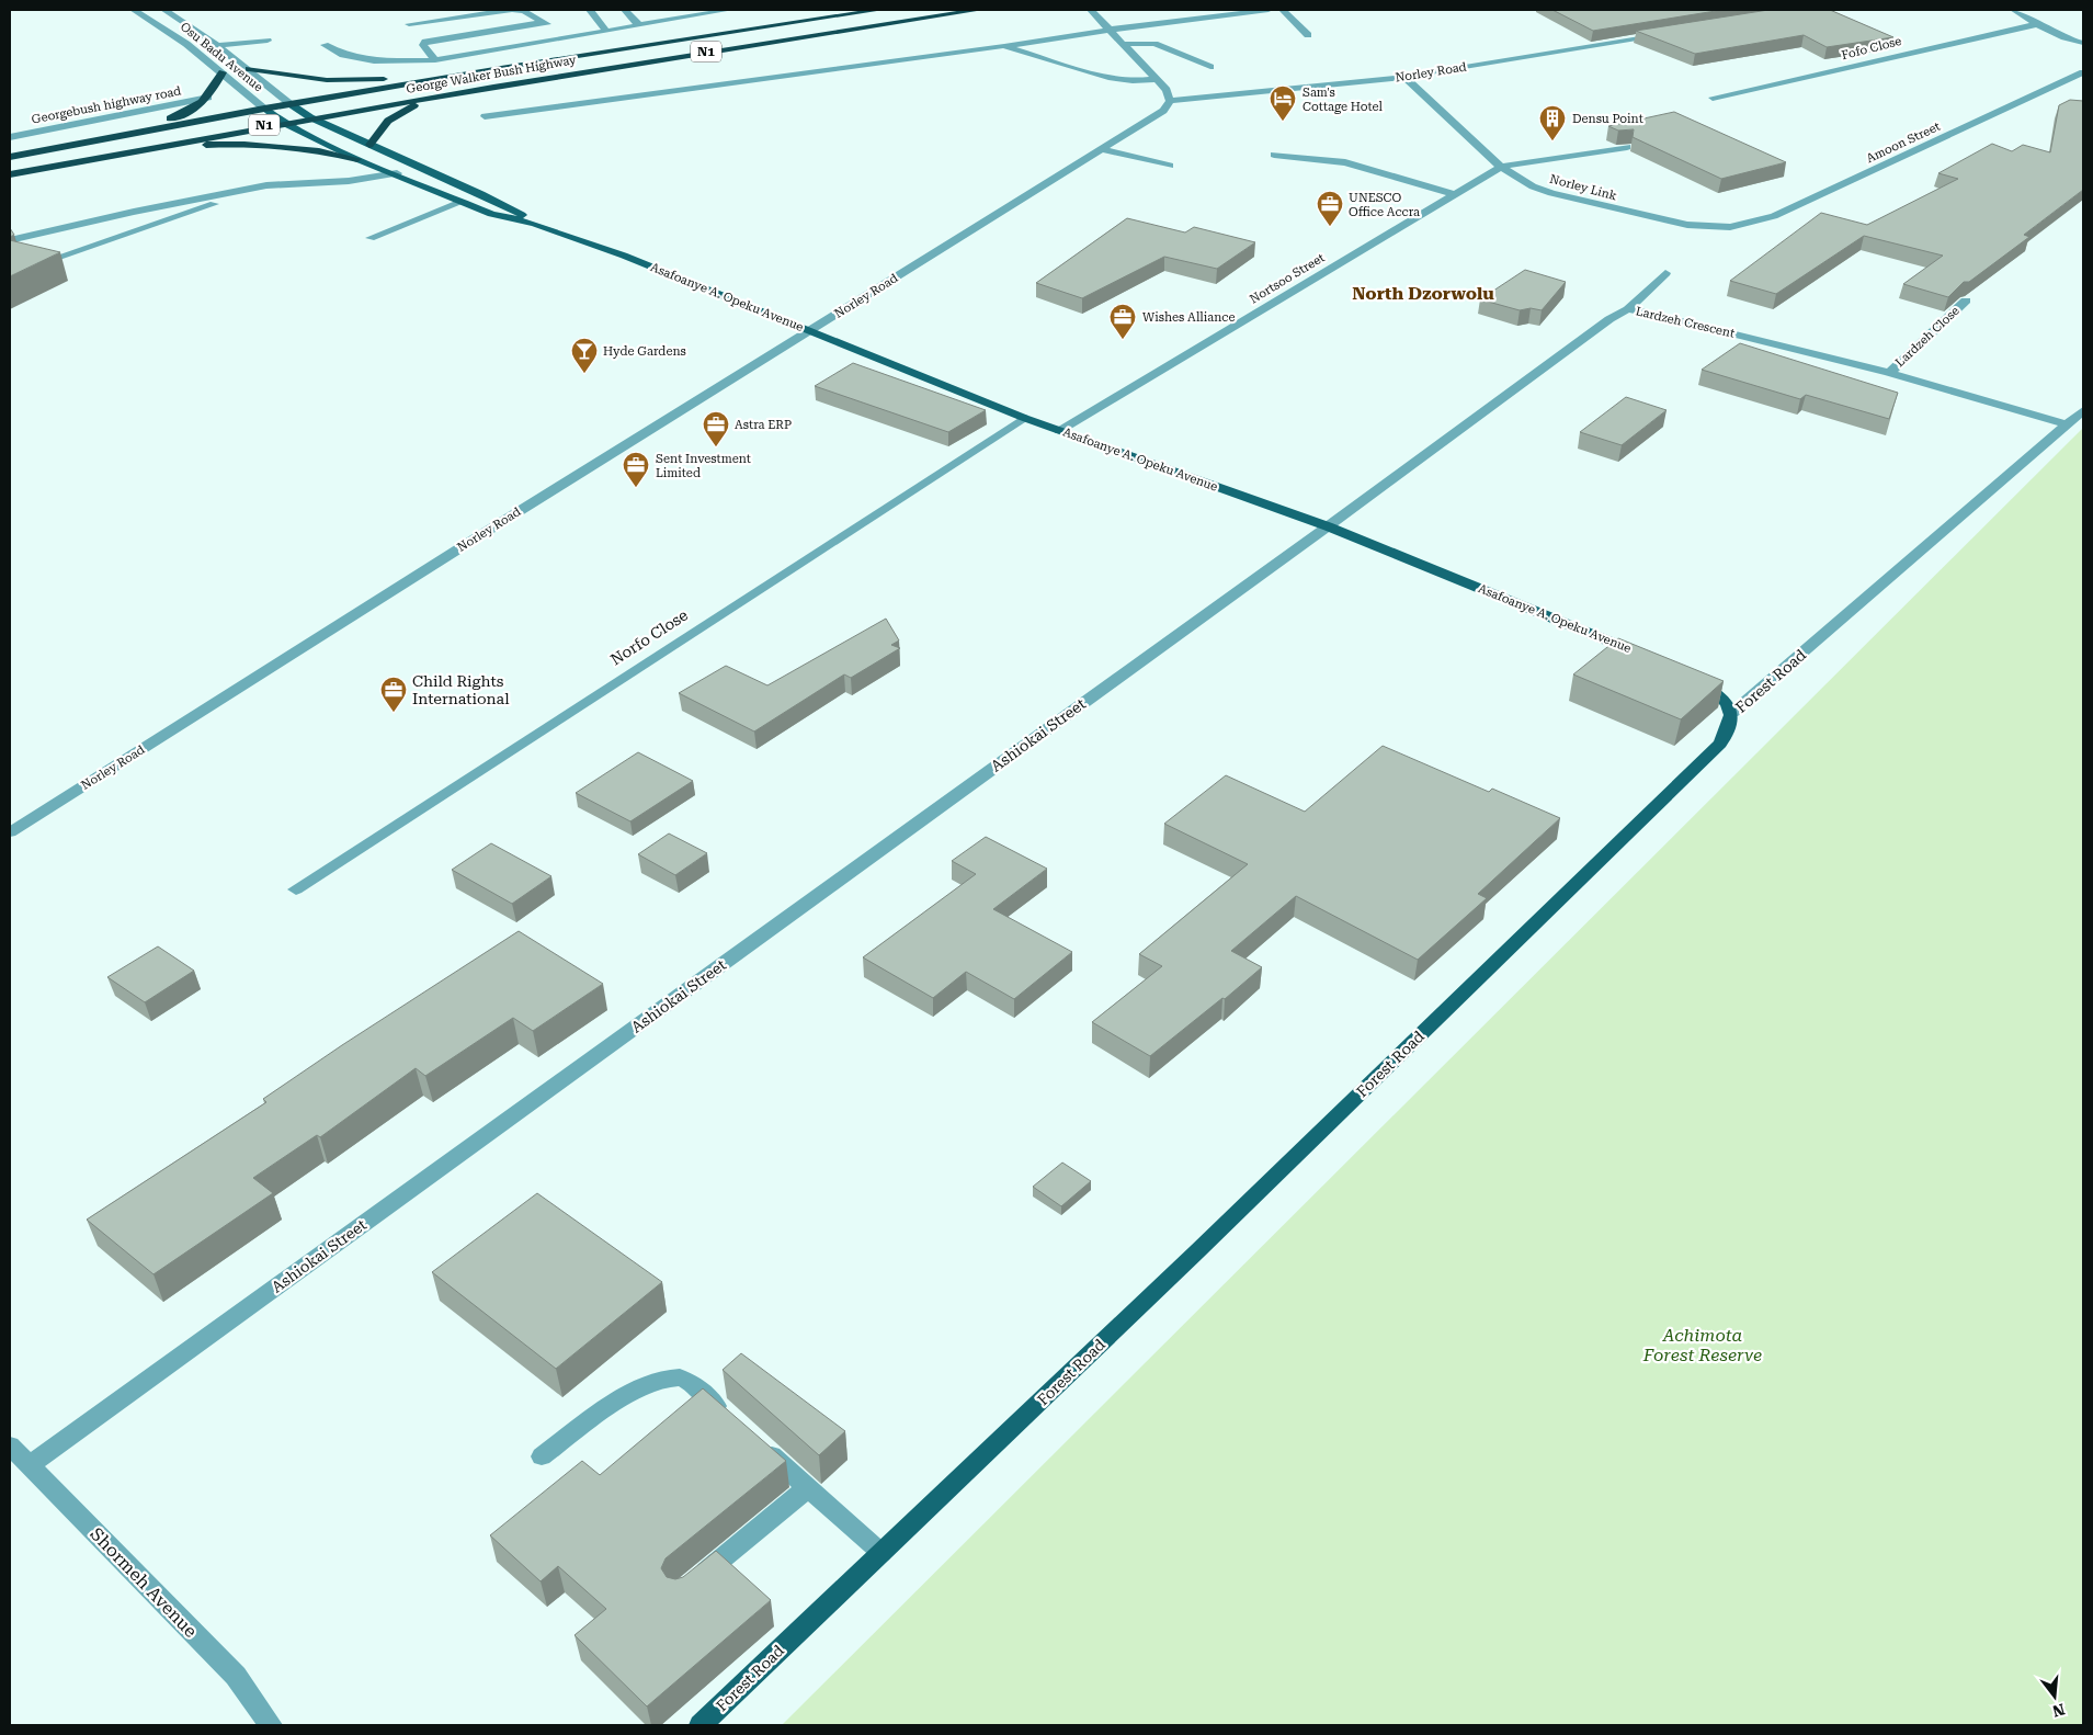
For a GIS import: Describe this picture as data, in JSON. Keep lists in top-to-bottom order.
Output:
{
  "streets": {
    "highway": ["N1", "George Walker Bush Highway"],
    "main road": ["Asafoanye A. Opeku Avenue", "Forest Road"],
    "street": [
      "Fofo Close",
      "Osu Badu Avenue",
      "Norley Road",
      "Georgebush highway road",
      "Amoon Street",
      "Norley Link",
      "Nortsoo Street",
      "Lardzeh Crescent",
      "Lardzeh Close",
      "Norfo Close",
      "Ashiokai Street",
      "Shormeh Avenue"
    ]
  },
  "crossings": [
    ["Osu Badu Avenue", "George Walker Bush Highway"],
    ["Osu Badu Avenue", "Asafoanye A. Opeku Avenue"],
    ["Norley Road", "Norley Link"],
    ["Norley Road", "Asafoanye A. Opeku Avenue"],
    ["George Walker Bush Highway", "Asafoanye A. Opeku Avenue"],
    ["Amoon Street", "Norley Link"],
    ["Norley Link", "Nortsoo Street"],
    ["Nortsoo Street", "Asafoanye A. Opeku Avenue"],
    ["Asafoanye A. Opeku Avenue", "Lardzeh Crescent"],
    ["Asafoanye A. Opeku Avenue", "Norfo Close"],
    ["Asafoanye A. Opeku Avenue", "Ashiokai Street"],
    ["Lardzeh Crescent", "Lardzeh Close"],
    ["Lardzeh Crescent", "Forest Road"],
    ["Lardzeh Crescent", "Ashiokai Street"],
    ["Ashiokai Street", "Shormeh Avenue"]
  ],
  "districts": ["North Dzorwolu"],
  "parks": ["Achimota Forest Reserve"],
  "places": {
    "hotel": ["Sam's Cottage Hotel"],
    "building": ["Densu Point"],
    "office": [
      "UNESCO Office Accra",
      "Wishes Alliance",
      "Astra ERP",
      "Sent Investment Limited",
      "Child Rights International"
    ],
    "bar": ["Hyde Gardens"]
  },
  "north": "bottom"
}
